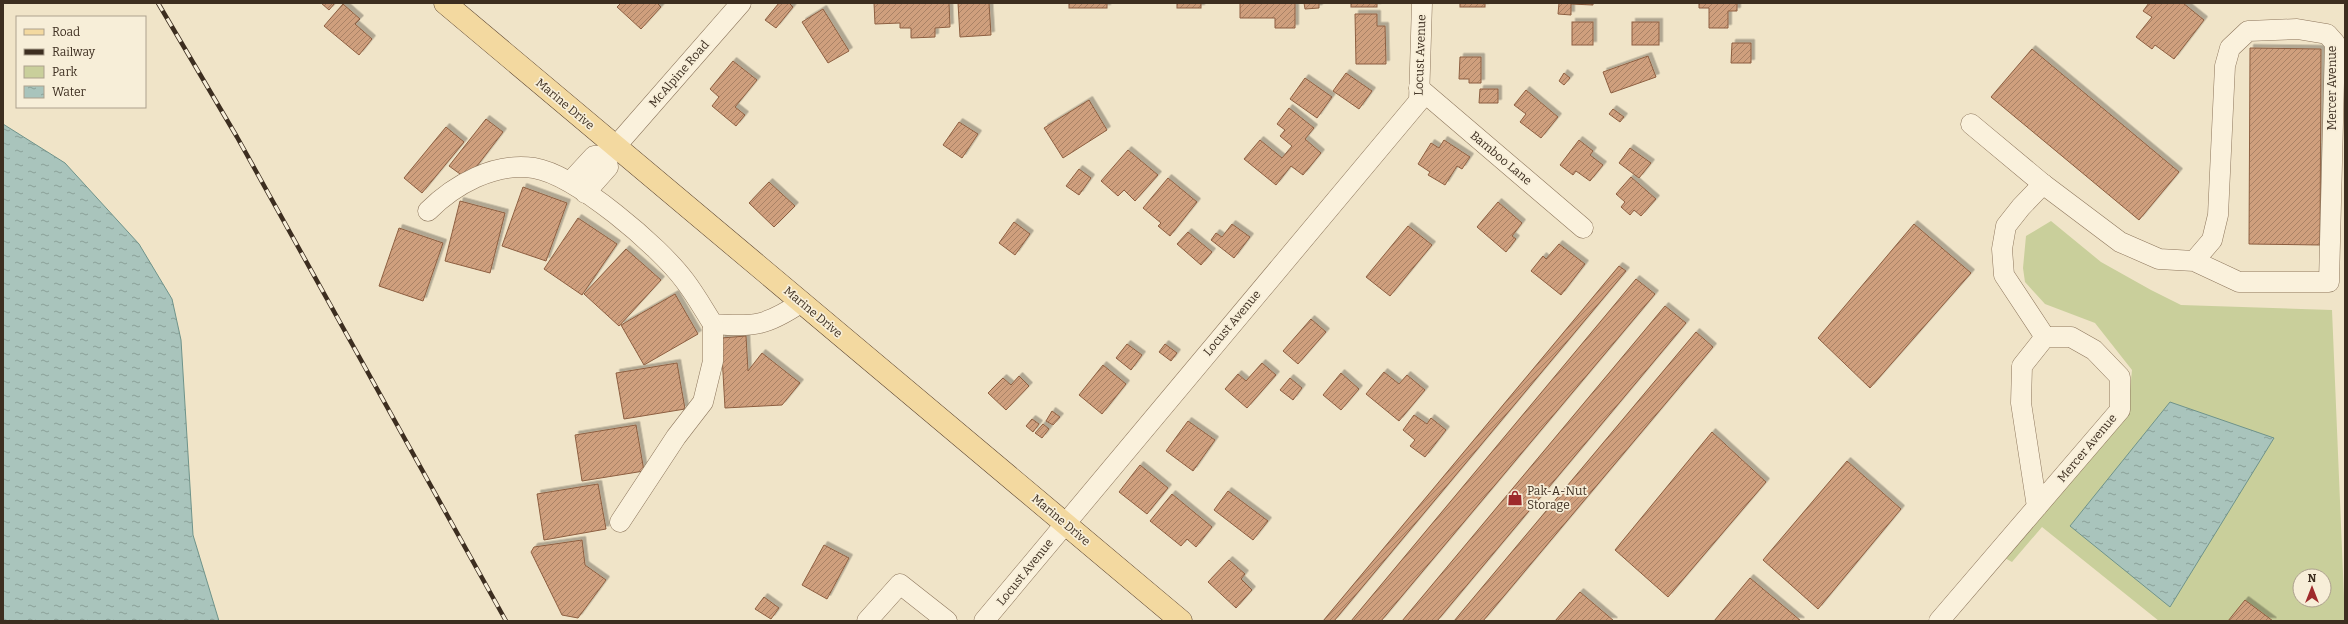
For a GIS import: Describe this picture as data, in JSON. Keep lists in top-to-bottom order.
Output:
{
  "streets": {
    "main road": ["Marine Drive"],
    "street": [
      "Locust Avenue",
      "McAlpine Road",
      "Mercer Avenue",
      "Bamboo Lane"
    ]
  },
  "crossings": [
    ["Locust Avenue", "Marine Drive"],
    ["Locust Avenue", "Bamboo Lane"],
    ["McAlpine Road", "Marine Drive"]
  ],
  "places": {
    "shop": ["Pak-A-Nut Storage"]
  },
  "legend": [
    "Road",
    "Railway",
    "Park",
    "Water"
  ],
  "north": "top"
}
